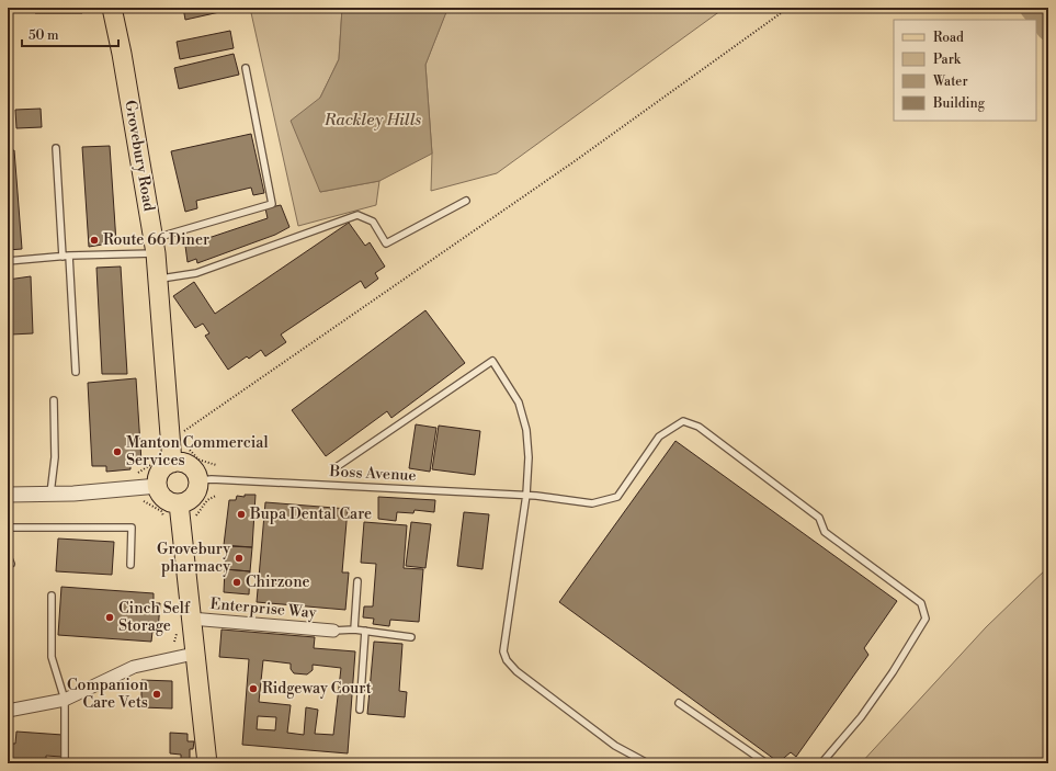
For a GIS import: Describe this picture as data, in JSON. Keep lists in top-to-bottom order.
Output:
{
  "streets": {
    "main road": ["Grovebury Road"],
    "street": ["Enterprise Way"],
    "lane": ["Boss Avenue"]
  },
  "crossings": [
    ["Grovebury Road", "Boss Avenue"]
  ],
  "water": ["Rackley Hills"],
  "places": [
    "Route 66 Diner",
    "Manton Commercial Services",
    "Bupa Dental Care",
    "Grovebury pharmacy",
    "Chirzone",
    "Cinch Self Storage",
    "Ridgeway Court",
    "Companion Care Vets"
  ],
  "legend": [
    "Road",
    "Park",
    "Water",
    "Building"
  ],
  "scale_bar": "50 m"
}
